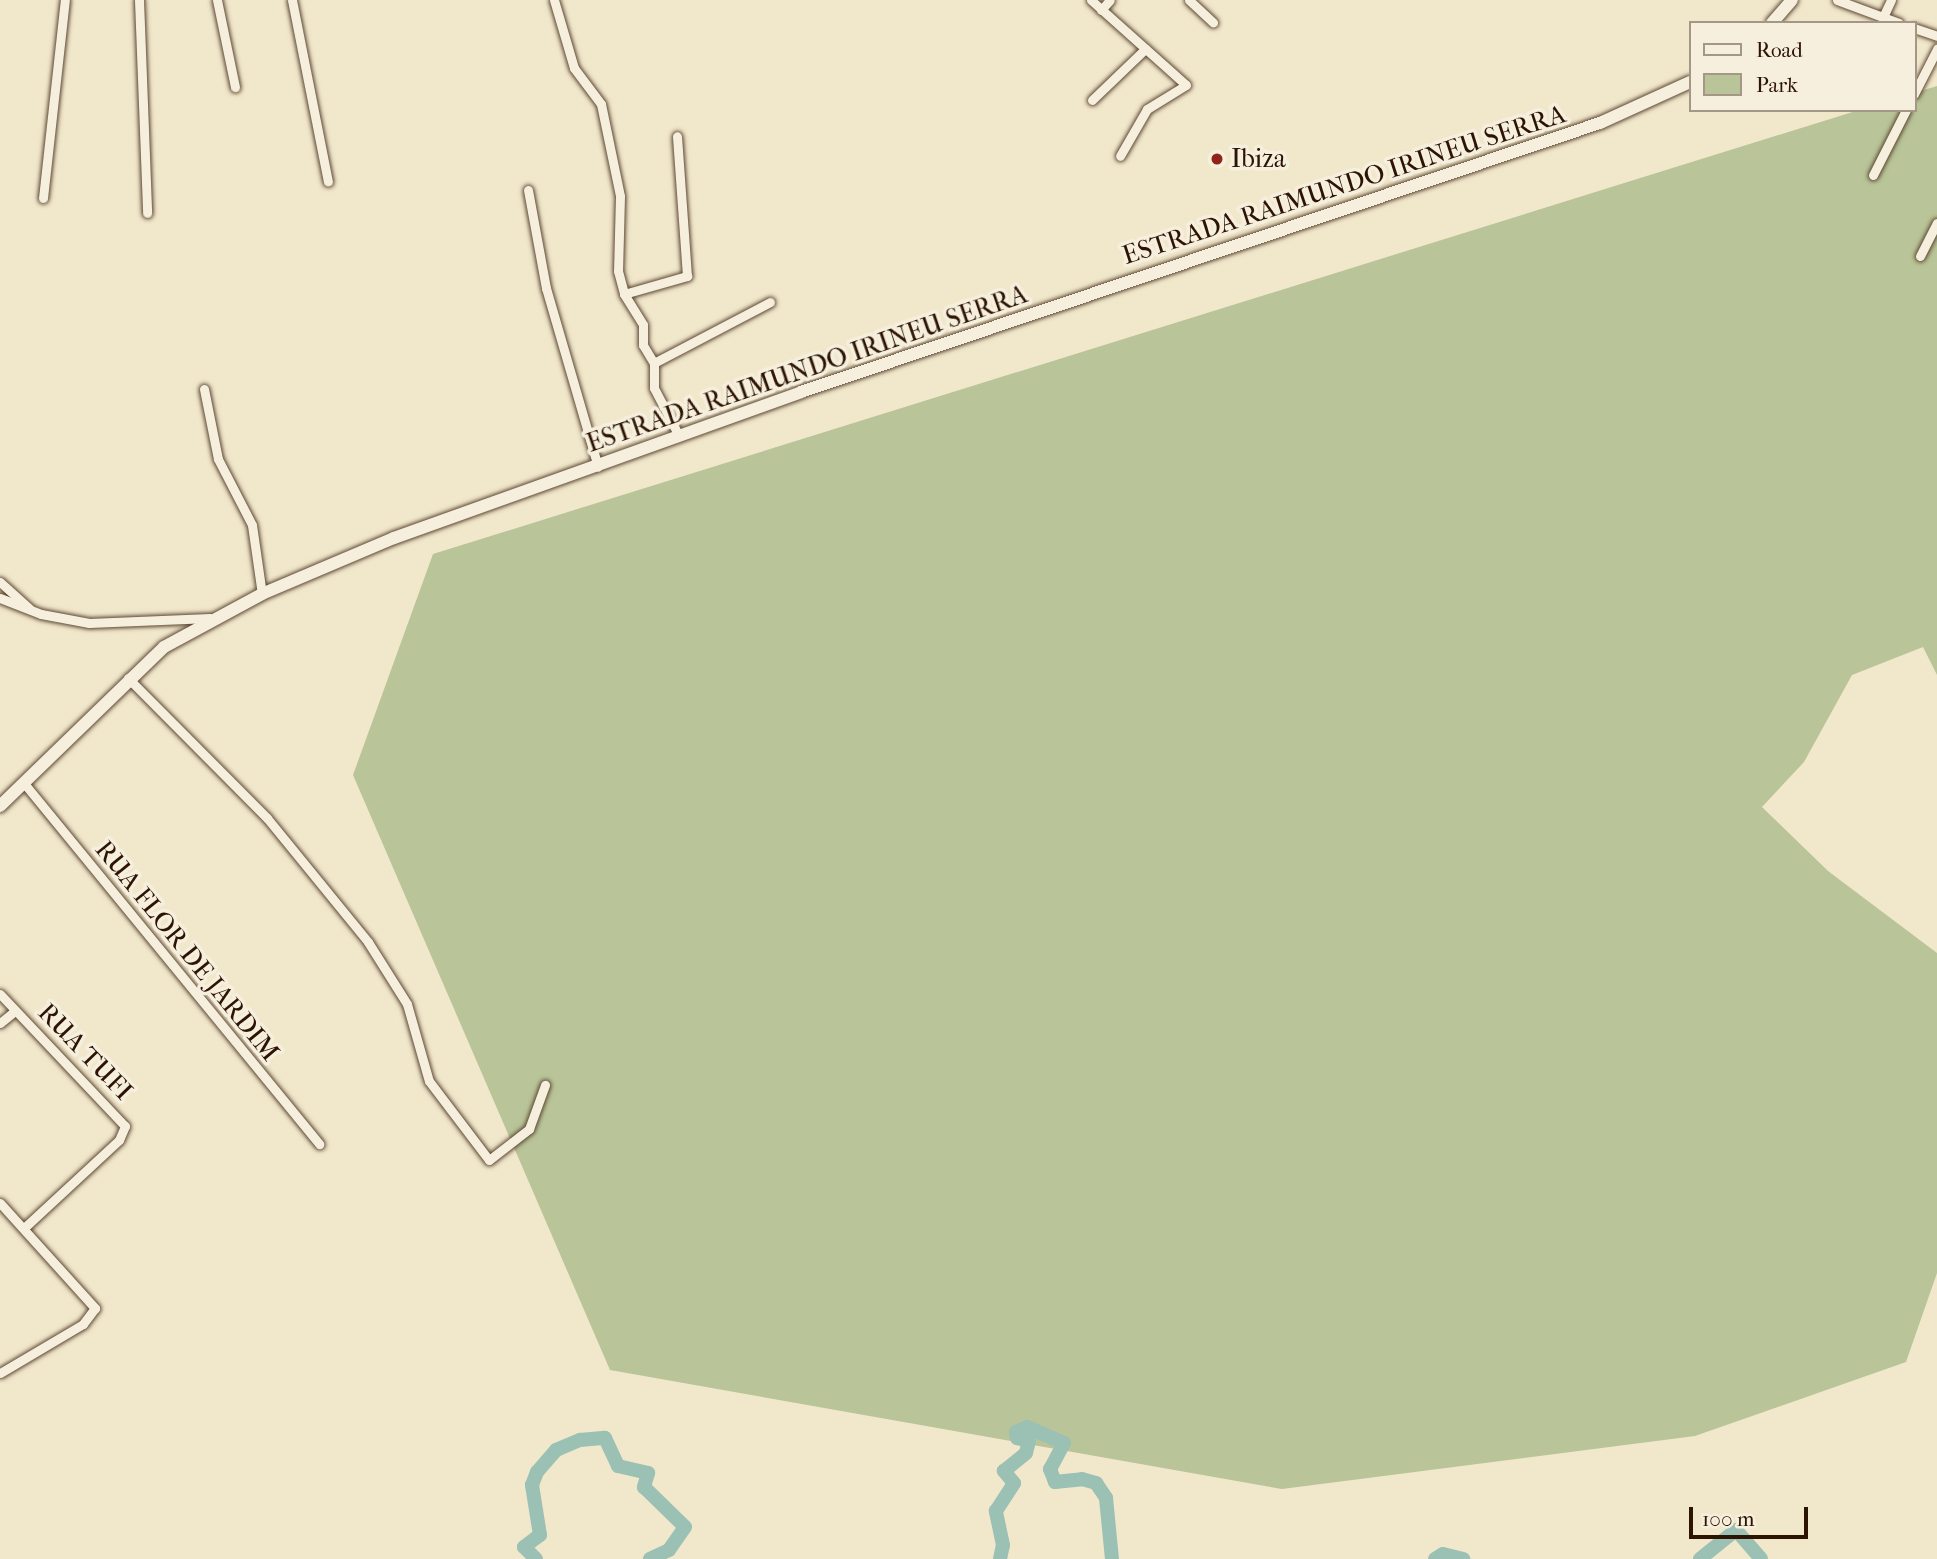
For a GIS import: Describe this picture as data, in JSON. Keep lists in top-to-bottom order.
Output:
{
  "streets": {
    "street": ["ESTRADA RAIMUNDO IRINEU SERRA", "RUA FLOR DE JARDIM", "RUA TUFI"]
  },
  "crossings": [
    ["ESTRADA RAIMUNDO IRINEU SERRA", "RUA FLOR DE JARDIM"]
  ],
  "places": ["Ibiza"],
  "legend": ["Road", "Park"],
  "scale_bar": "100 m"
}
